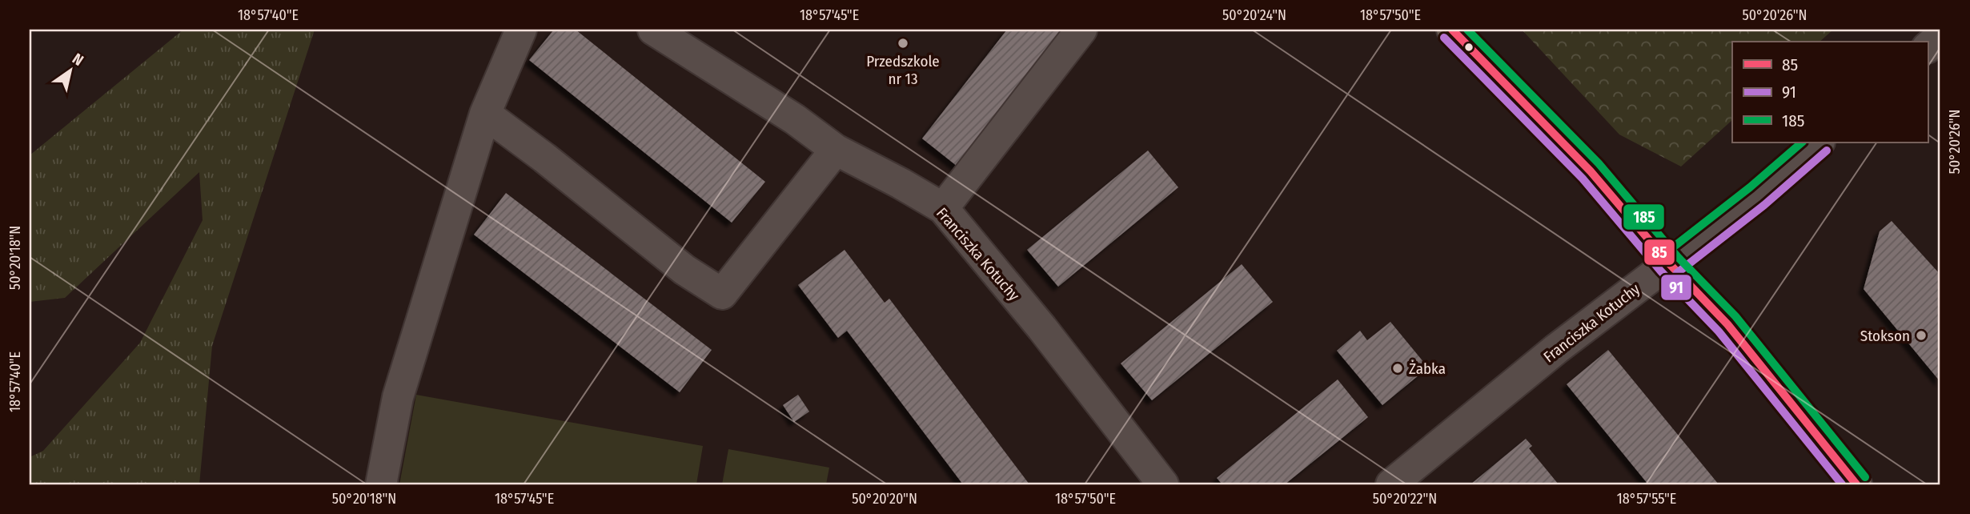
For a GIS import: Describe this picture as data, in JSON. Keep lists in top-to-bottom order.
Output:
{
  "streets": {
    "street": ["Franciszka Kotuchy"]
  },
  "places": ["Przedszkole nr 13", "Stokson", "Żabka"],
  "lines": ["transit line 85", "transit line 185", "transit line 91"],
  "legend": ["85", "91", "185"],
  "north": "top right",
  "coordinates": [
    "18°57'40\"E",
    "18°57'45\"E",
    "50°20'24\"N",
    "18°57'50\"E",
    "50°20'26\"N",
    "50°20'18\"N",
    "50°20'20\"N",
    "50°20'22\"N",
    "18°57'55\"E"
  ]
}
